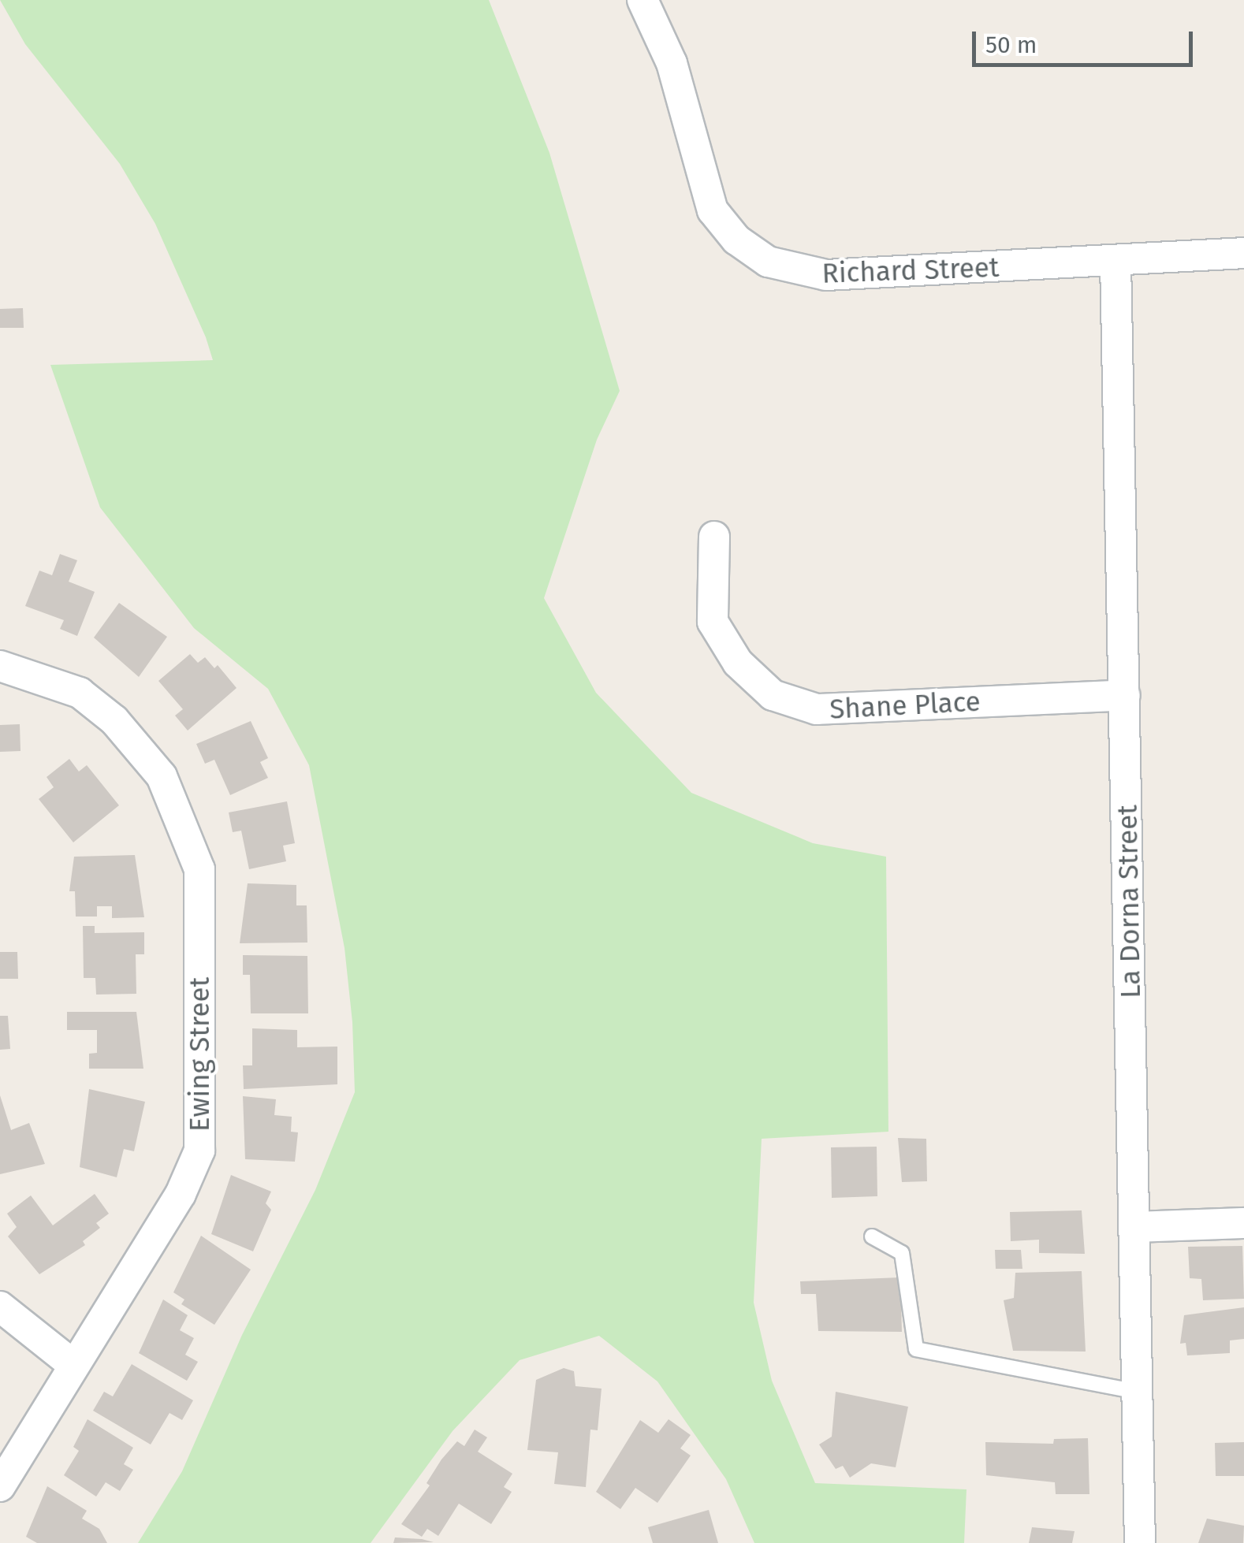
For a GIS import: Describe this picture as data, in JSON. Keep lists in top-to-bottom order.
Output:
{
  "streets": {
    "street": [
      "Richard Street",
      "Shane Place",
      "La Dorna Street",
      "Ewing Street"
    ]
  },
  "crossings": [
    ["Richard Street", "La Dorna Street"],
    ["Shane Place", "La Dorna Street"]
  ],
  "scale_bar": "50 m"
}
